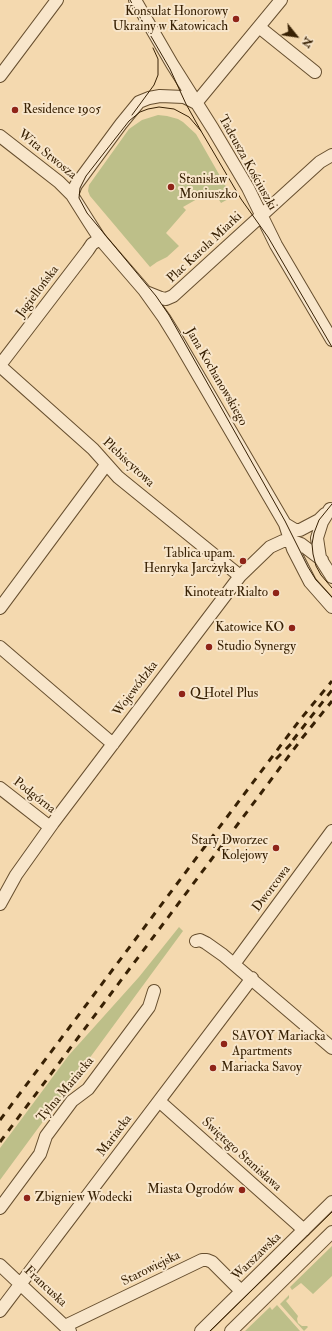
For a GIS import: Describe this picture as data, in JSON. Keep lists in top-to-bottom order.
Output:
{
  "streets": {
    "street": [
      "Wita Stwosza",
      "Tadeusza Kościuszki",
      "Plac Karola Miarki",
      "Jagiellońska",
      "Jana Kochanowskiego",
      "Plebiscytowa",
      "Wojewódzka",
      "Podgórna",
      "Dworcowa",
      "Tylna Mariacka",
      "Mariacka",
      "Świętego Stanisława",
      "Warszawska",
      "Starowiejska",
      "Francuska"
    ]
  },
  "crossings": [
    ["Wita Stwosza", "Jagiellońska"],
    ["Wita Stwosza", "Jana Kochanowskiego"],
    ["Tadeusza Kościuszki", "Plac Karola Miarki"],
    ["Plac Karola Miarki", "Jana Kochanowskiego"],
    ["Jagiellońska", "Jana Kochanowskiego"],
    ["Jagiellońska", "Plebiscytowa"],
    ["Jana Kochanowskiego", "Wojewódzka"],
    ["Plebiscytowa", "Wojewódzka"],
    ["Wojewódzka", "Podgórna"],
    ["Mariacka", "Świętego Stanisława"],
    ["Mariacka", "Francuska"],
    ["Świętego Stanisława", "Warszawska"],
    ["Warszawska", "Starowiejska"],
    ["Starowiejska", "Francuska"]
  ],
  "places": [
    "Konsulat Honorowy Ukrainy w Katowicach",
    "Residence 1905",
    "Stanisław Moniuszko",
    "Tablica upam. Henryka Jarczyka",
    "Kinoteatr Rialto",
    "Katowice KO",
    "Studio Synergy",
    "Q Hotel Plus",
    "Stary Dworzec Kolejowy",
    "SAVOY Mariacka Apartments",
    "Mariacka Savoy",
    "Miasta Ogrodów",
    "Zbigniew Wodecki"
  ],
  "north": "bottom right"
}
